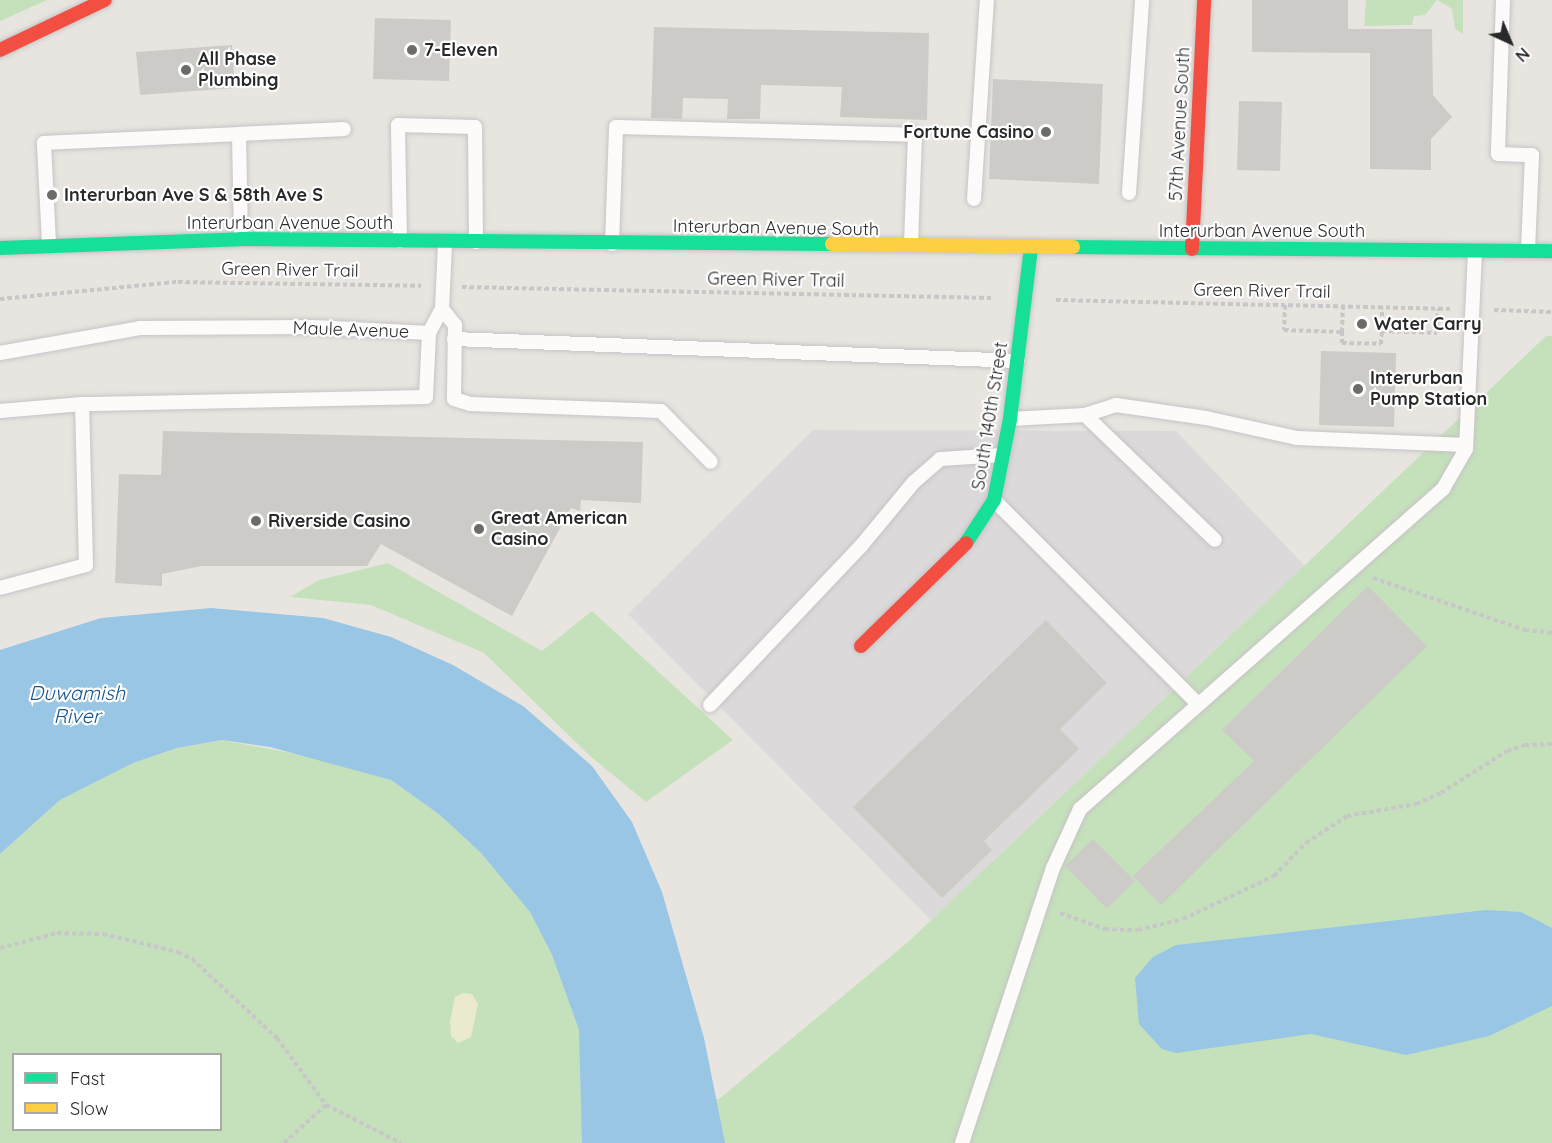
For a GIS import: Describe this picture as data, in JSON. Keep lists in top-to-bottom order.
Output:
{
  "streets": {
    "main road": ["57th Avenue South", "Interurban Avenue South", "South 140th Street"],
    "lane": ["Maule Avenue"],
    "path": ["Green River Trail"]
  },
  "crossings": [
    ["57th Avenue South", "Interurban Avenue South"],
    ["Interurban Avenue South", "South 140th Street"],
    ["Green River Trail", "South 140th Street"]
  ],
  "water": ["Duwamish River"],
  "places": [
    "7-Eleven",
    "All Phase Plumbing",
    "Fortune Casino",
    "Interurban Ave S & 58th Ave S",
    "Water Carry",
    "Interurban Pump Station",
    "Riverside Casino",
    "Great American Casino"
  ],
  "legend": ["Fast", "Slow"],
  "north": "bottom right"
}
